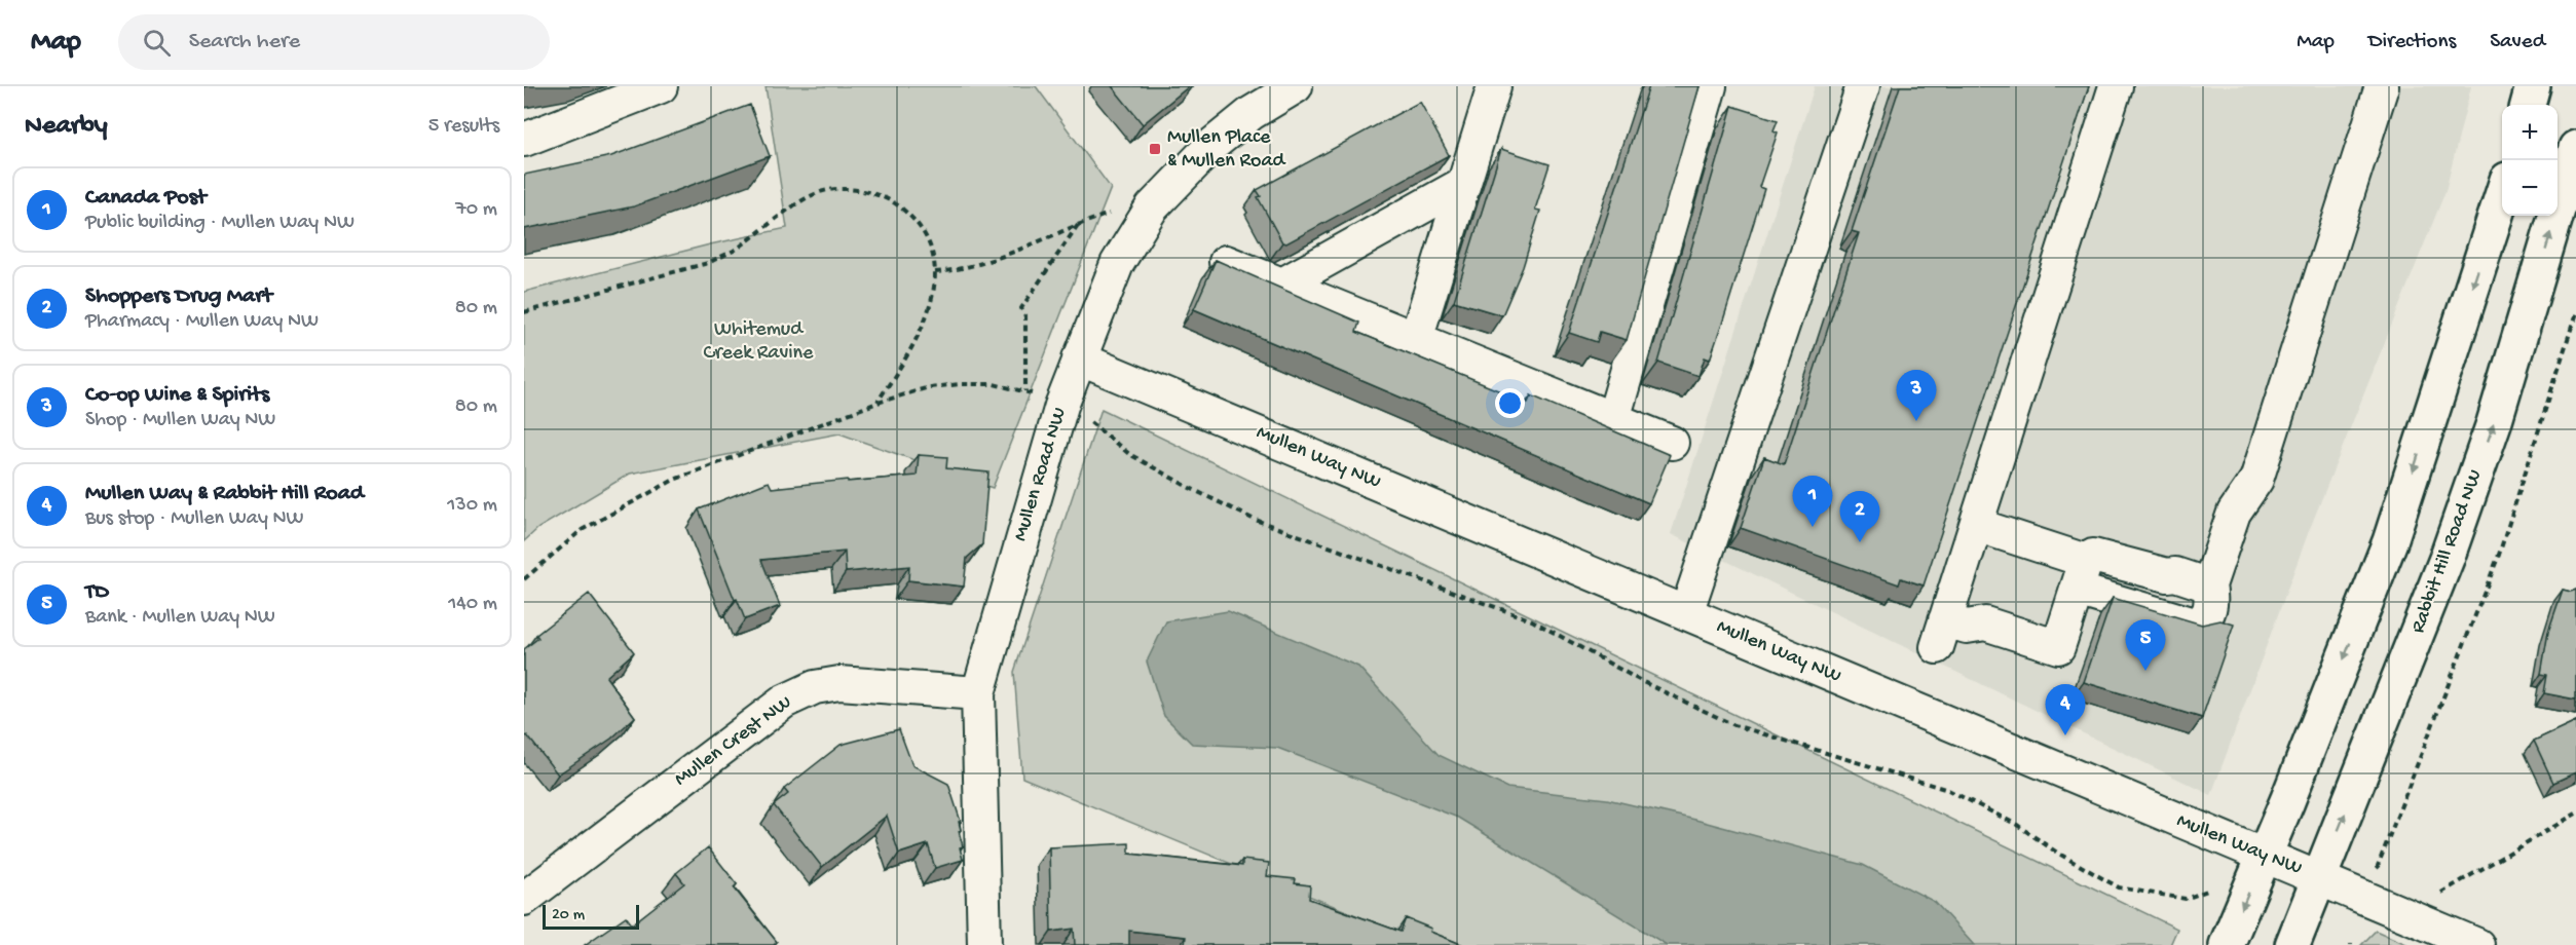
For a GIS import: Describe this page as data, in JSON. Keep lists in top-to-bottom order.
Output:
{
  "streets": {
    "main road": ["Rabbit Hill Road NW"],
    "street": ["Mullen Way NW", "Mullen Road NW", "Mullen Crest NW"]
  },
  "crossings": [
    ["Mullen Way NW", "Mullen Road NW"],
    ["Mullen Way NW", "Rabbit Hill Road NW"],
    ["Mullen Road NW", "Mullen Crest NW"]
  ],
  "parks": ["Whitemud Creek Ravine"],
  "places": {
    "transit": ["Mullen Place & Mullen Road"]
  },
  "scale_bar": "20 m",
  "page": {
    "header": "Map",
    "search": "Search here",
    "nav": ["Map", "Directions", "Saved"],
    "heading": ["Nearby", "5 results"],
    "map_buttons": ["+", "−"],
    "list": [
      {
        "mark": "1",
        "name": "Canada Post",
        "note": "Public building · Mullen Way NW",
        "value": "70 m"
      },
      {
        "mark": "2",
        "name": "Shoppers Drug Mart",
        "note": "Pharmacy · Mullen Way NW",
        "value": "80 m"
      },
      {
        "mark": "3",
        "name": "Co-op Wine & Spirits",
        "note": "Shop · Mullen Way NW",
        "value": "80 m"
      },
      {
        "mark": "4",
        "name": "Mullen Way & Rabbit Hill Road",
        "note": "Bus stop · Mullen Way NW",
        "value": "130 m"
      },
      {
        "mark": "5",
        "name": "TD",
        "note": "Bank · Mullen Way NW",
        "value": "140 m"
      }
    ],
    "pins": [
      "3",
      "1",
      "2",
      "5",
      "4"
    ],
    "scale": "20 m"
  }
}
